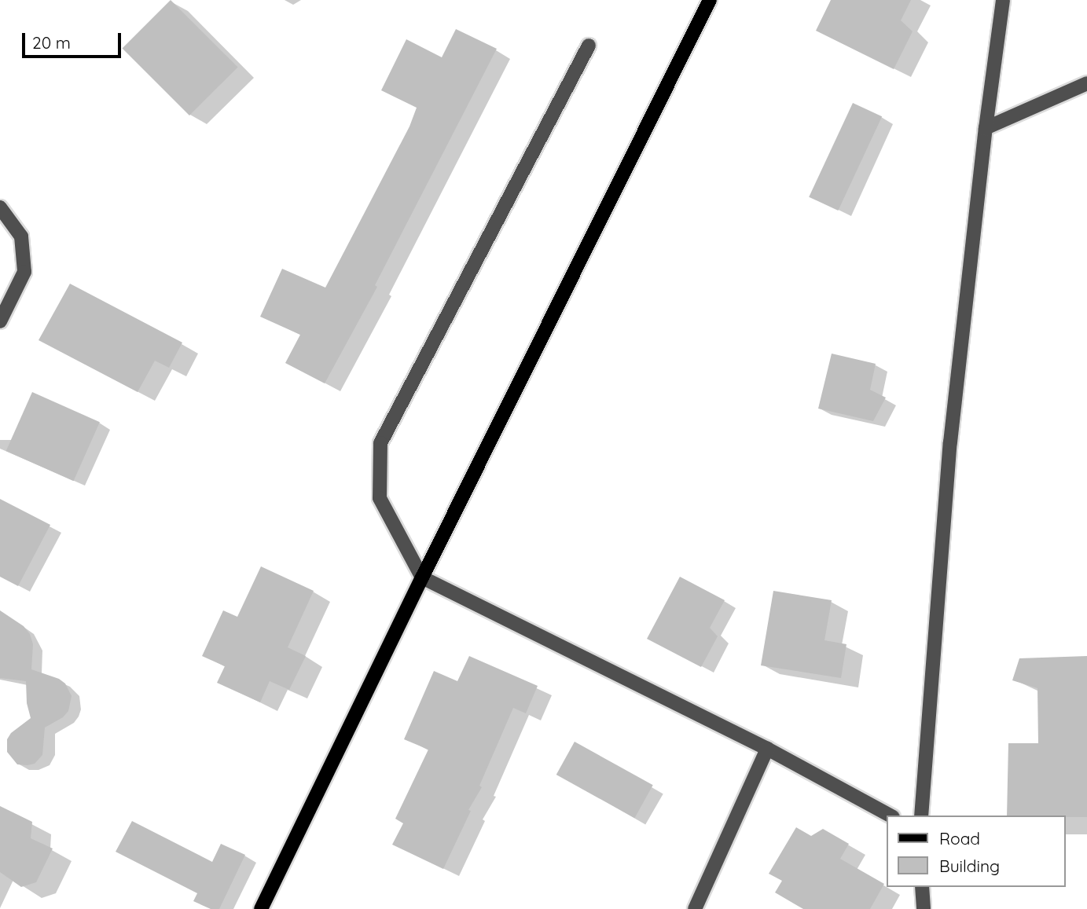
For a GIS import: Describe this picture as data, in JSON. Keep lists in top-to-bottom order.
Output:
{
  "legend": ["Road", "Building"],
  "scale_bar": "20 m"
}
